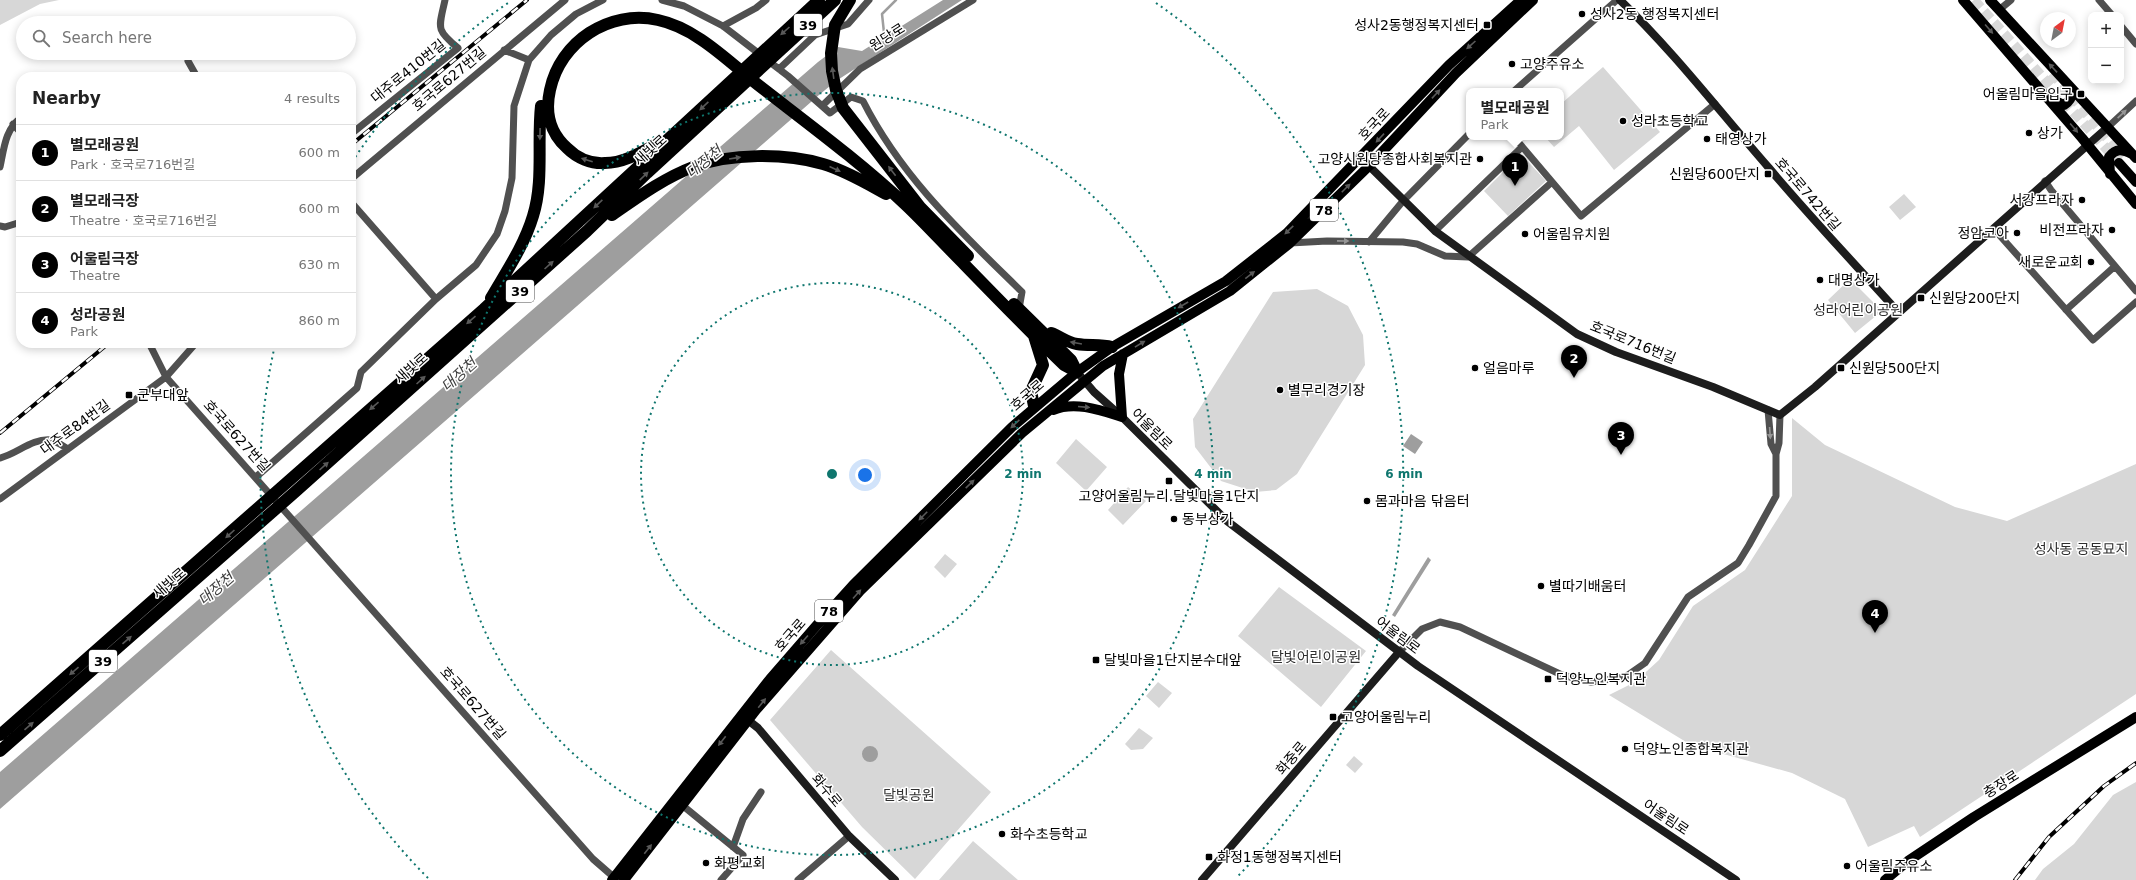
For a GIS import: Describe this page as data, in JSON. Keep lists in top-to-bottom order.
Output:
{
  "streets": {
    "highway": ["39", "새빛로"],
    "main road": ["호국로", "78", "충장로"],
    "street": [
      "원당로",
      "대주로410번길",
      "호국로627번길",
      "호국로742번길",
      "호국로716번길",
      "대주로84번길",
      "어울림로",
      "화중로",
      "화수로"
    ]
  },
  "crossings": [
    ["호국로627번길", "호국로"],
    ["호국로627번길", "대주로84번길"],
    ["호국로", "호국로716번길"],
    ["호국로", "어울림로"],
    ["호국로", "화수로"],
    ["어울림로", "화중로"]
  ],
  "water": ["대장천"],
  "parks": [
    "성라어린이공원",
    "성사동 공동묘지",
    "달빛어린이공원",
    "달빛공원"
  ],
  "places": {
    "other": [
      "성사2동 행정복지센터",
      "고양주유소",
      "성라초등학교",
      "상가",
      "태영상가",
      "고양시원당종합사회복지관",
      "서강프라자",
      "비전프라자",
      "정암코아",
      "어울림유치원",
      "새로운교회",
      "대명상가",
      "얼음마루",
      "별무리경기장",
      "몸과마음 닦음터",
      "동부상가",
      "별따기배움터",
      "덕양노인종합복지관",
      "화수초등학교",
      "화평교회",
      "어울림주유소"
    ],
    "transit": [
      "성사2동행정복지센터",
      "어울림마을입구",
      "신원당600단지",
      "신원당200단지",
      "신원당500단지",
      "군부대앞",
      "고양어울림누리.달빛마을1단지",
      "달빛마을1단지분수대앞",
      "덕양노인복지관",
      "고양어울림누리",
      "화정1동행정복지센터"
    ]
  },
  "north": "top right",
  "page": {
    "map_buttons": ["+", "−"],
    "search": "Search here",
    "heading": ["Nearby", "4 results"],
    "popup": ["별모래공원", "Park"],
    "list": [
      {
        "mark": "1",
        "name": "별모래공원",
        "note": "Park · 호국로716번길",
        "value": "600 m"
      },
      {
        "mark": "2",
        "name": "별모래극장",
        "note": "Theatre · 호국로716번길",
        "value": "600 m"
      },
      {
        "mark": "3",
        "name": "어울림극장",
        "note": "Theatre",
        "value": "630 m"
      },
      {
        "mark": "4",
        "name": "성라공원",
        "note": "Park",
        "value": "860 m"
      }
    ],
    "pins": [
      "1",
      "2",
      "3",
      "4"
    ]
  },
  "rings": ["2 min", "4 min", "6 min"]
}
